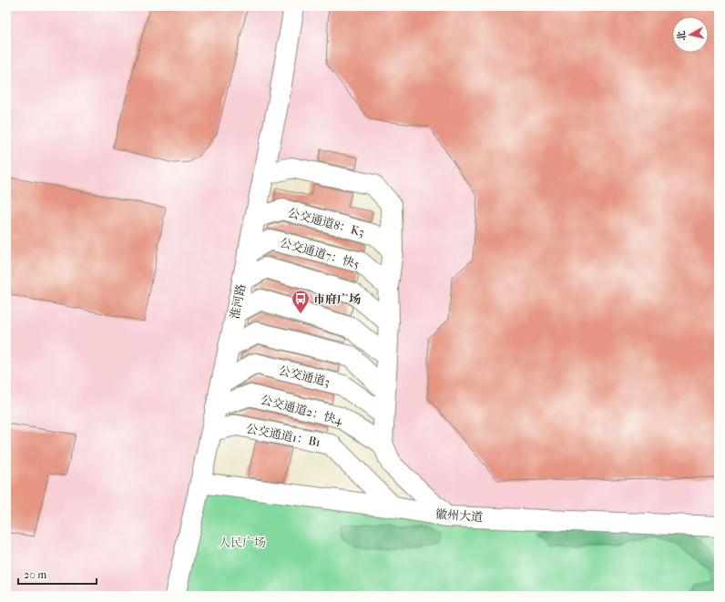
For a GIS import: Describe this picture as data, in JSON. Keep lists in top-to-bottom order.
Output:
{
  "streets": {
    "street": [
      "公交通道8：K3",
      "公交通道7：快5",
      "淮河路",
      "公交通道3",
      "公交通道2：快4",
      "公交通道1：B1",
      "徽州大道"
    ]
  },
  "crossings": [
    ["公交通道8：K3", "淮河路"],
    ["公交通道7：快5", "淮河路"],
    ["淮河路", "公交通道3"],
    ["淮河路", "公交通道2：快4"],
    ["淮河路", "公交通道1：B1"],
    ["淮河路", "徽州大道"],
    ["公交通道1：B1", "徽州大道"]
  ],
  "parks": ["人民广场"],
  "places": {
    "bus stop": ["市府广场"]
  },
  "scale_bar": "20 m",
  "north": "left"
}
